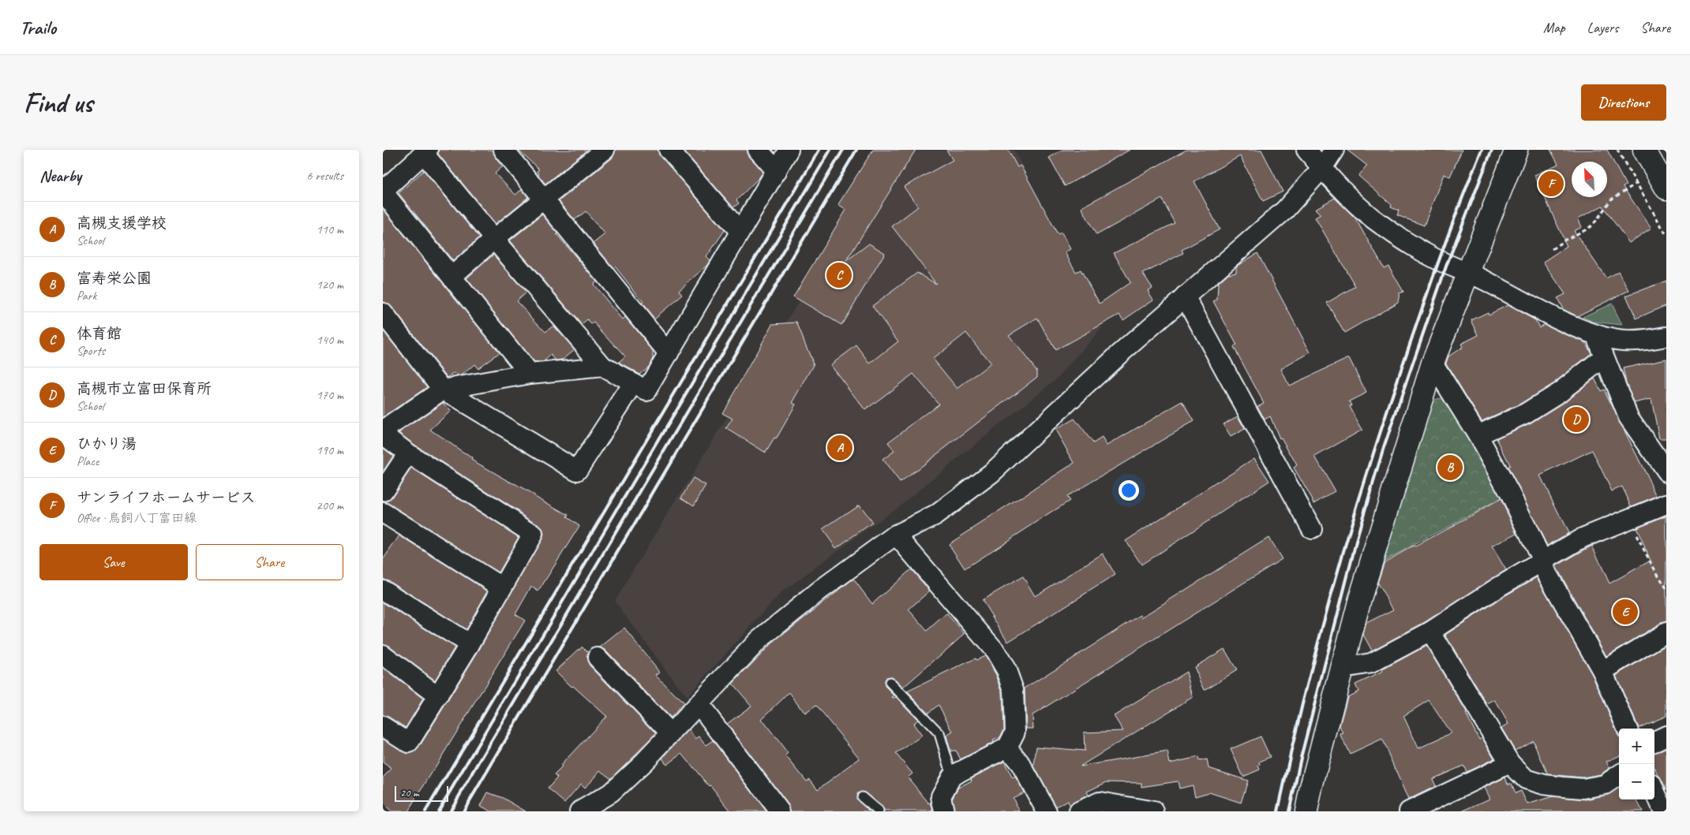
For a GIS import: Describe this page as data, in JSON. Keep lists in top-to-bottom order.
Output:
{
  "scale_bar": "20 m",
  "north": "top left",
  "page": {
    "header": "Trailo",
    "nav": ["Map", "Layers", "Share"],
    "buttons": [
      "Directions",
      ["Save", "Share"]
    ],
    "title": "Find us",
    "heading": ["Nearby", "6 results"],
    "pins": [
      "F",
      "C",
      "D",
      "A",
      "B",
      "E"
    ],
    "list": [
      {
        "mark": "A",
        "name": "高槻支援学校",
        "note": "School",
        "value": "110 m"
      },
      {
        "mark": "B",
        "name": "富寿栄公園",
        "note": "Park",
        "value": "120 m"
      },
      {
        "mark": "C",
        "name": "体育館",
        "note": "Sports",
        "value": "140 m"
      },
      {
        "mark": "D",
        "name": "高槻市立富田保育所",
        "note": "School",
        "value": "170 m"
      },
      {
        "mark": "E",
        "name": "ひかり湯",
        "note": "Place",
        "value": "190 m"
      },
      {
        "mark": "F",
        "name": "サンライフホームサービス",
        "note": "Office · 鳥飼八丁富田線",
        "value": "200 m"
      }
    ],
    "map_buttons": ["+", "−"],
    "scale": "20 m"
  }
}
